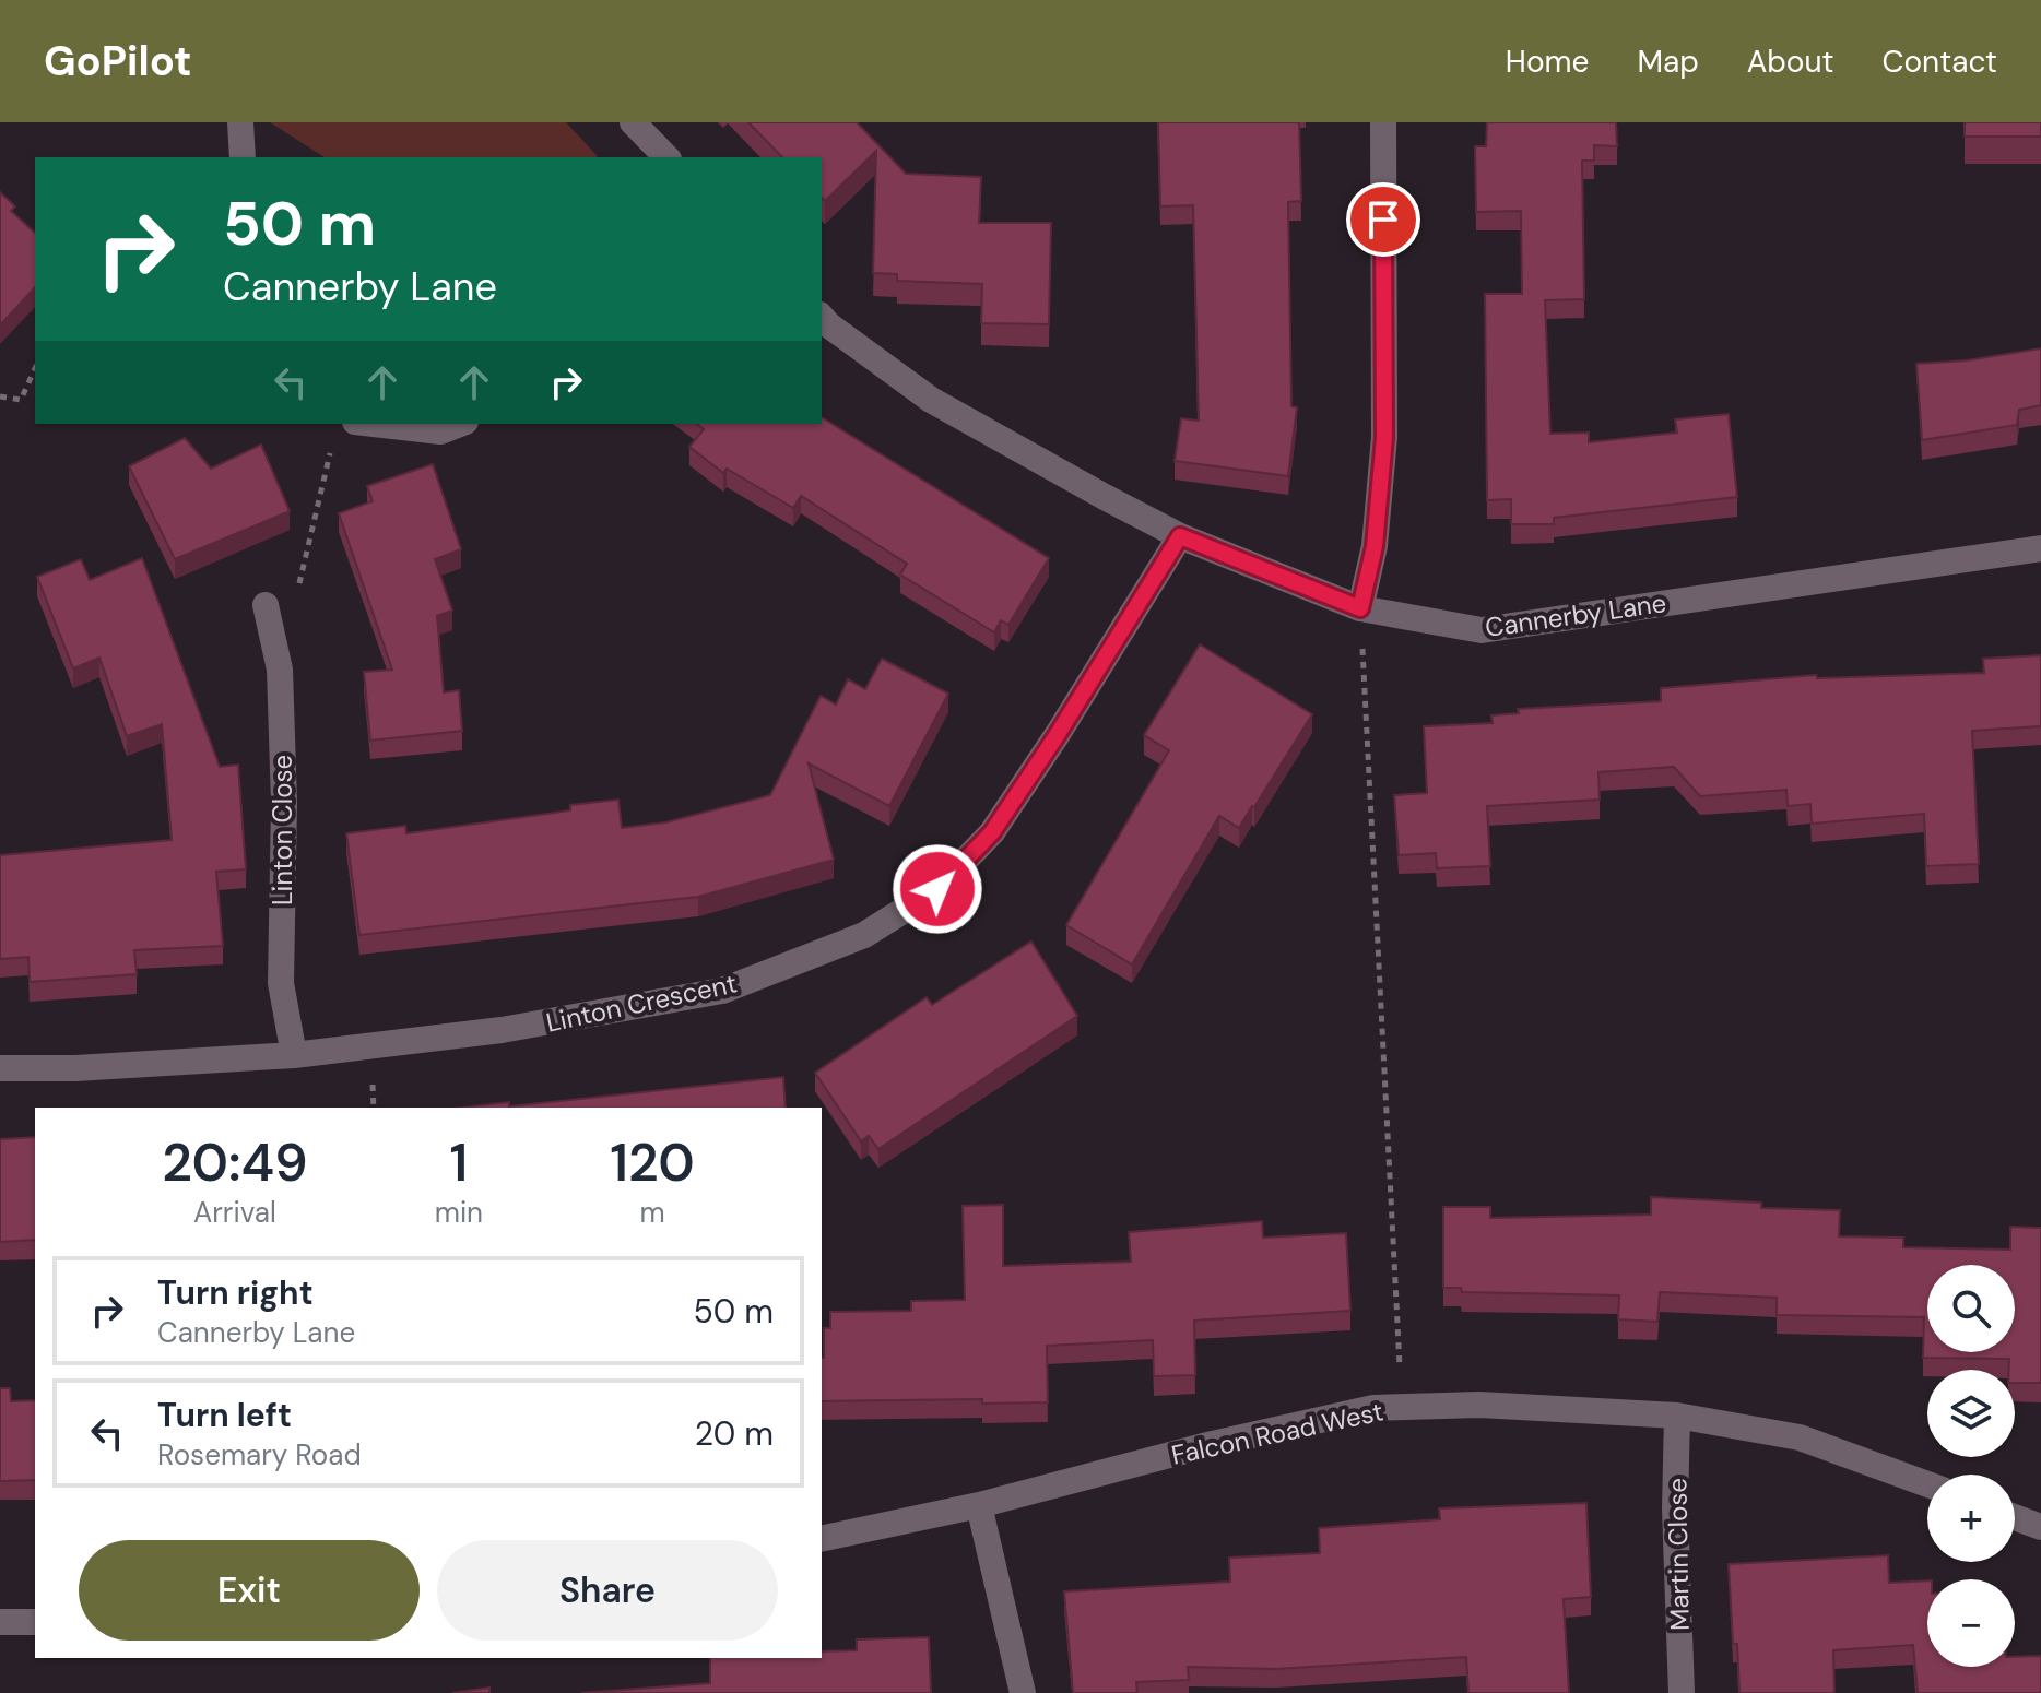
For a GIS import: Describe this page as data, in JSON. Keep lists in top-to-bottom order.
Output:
{
  "streets": {
    "street": [
      "Cannerby Lane",
      "Linton Close",
      "Linton Crescent",
      "Falcon Road West",
      "Martin Close"
    ]
  },
  "crossings": [
    ["Cannerby Lane", "Linton Crescent"],
    ["Linton Close", "Linton Crescent"],
    ["Falcon Road West", "Martin Close"]
  ],
  "page": {
    "header": "GoPilot",
    "nav": [
      "Home",
      "Map",
      "About",
      "Contact"
    ],
    "turn": ["50 m", "Cannerby Lane"],
    "eta": [
      "20:49",
      "Arrival",
      "1",
      "min",
      "120",
      "m"
    ],
    "list": [
      {
        "name": "Turn right",
        "note": "Cannerby Lane",
        "value": "50 m"
      },
      {
        "name": "Turn left",
        "note": "Rosemary Road",
        "value": "20 m"
      }
    ],
    "map_buttons": ["+", "−"],
    "buttons": ["Exit", "Share"]
  }
}
